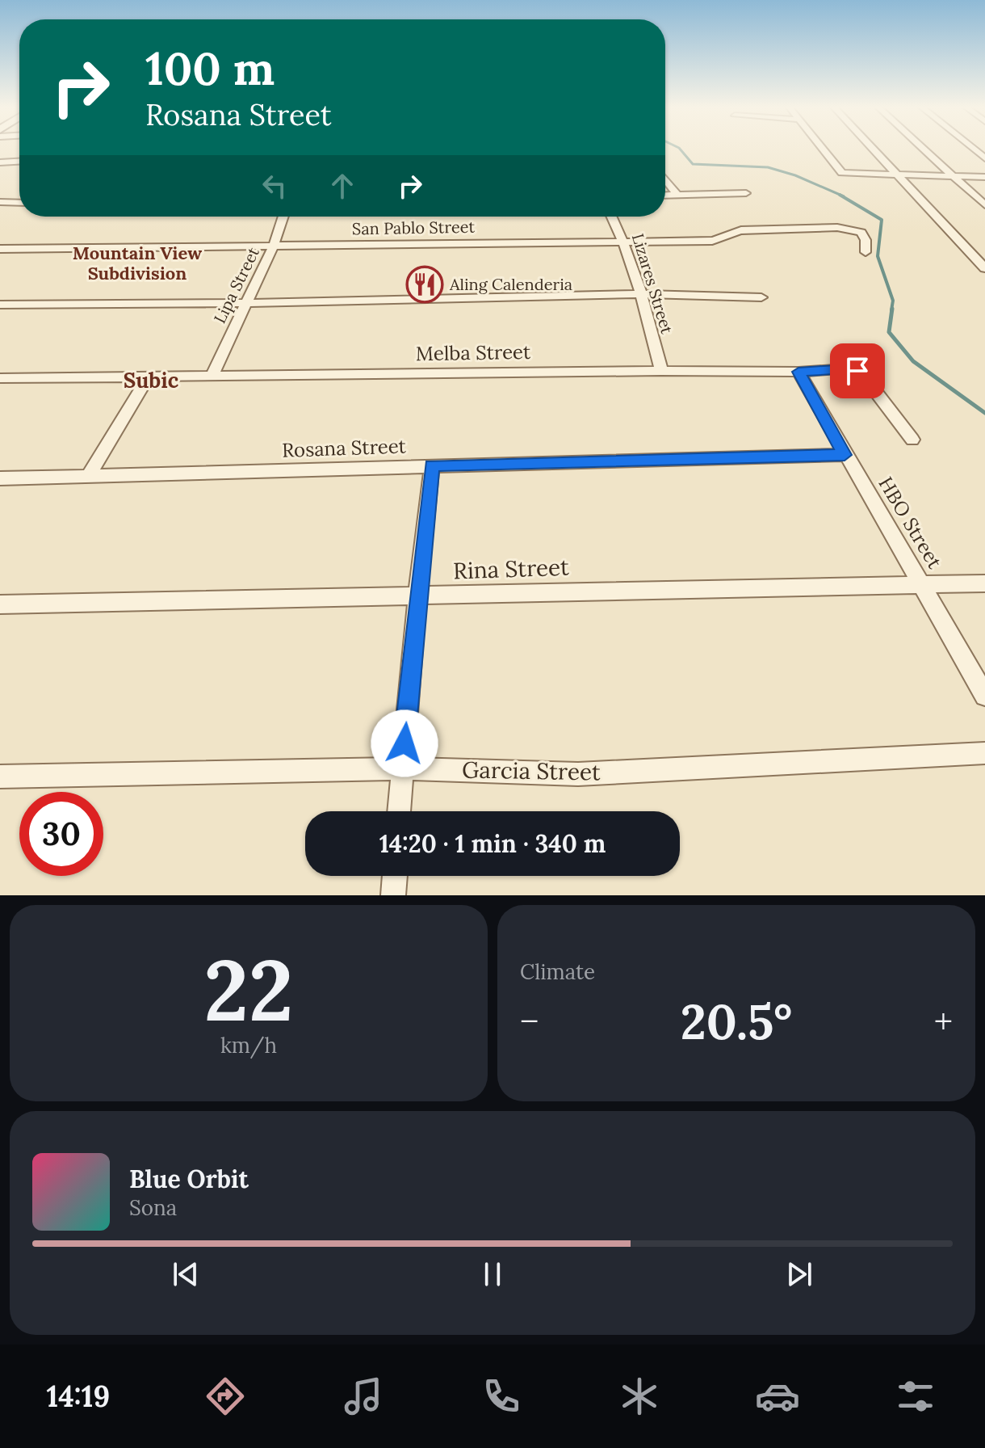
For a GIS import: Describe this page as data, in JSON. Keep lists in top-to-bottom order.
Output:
{
  "streets": {
    "street": [
      "San Pablo Street",
      "Lizares Street",
      "Lipa Street",
      "Melba Street",
      "Rosana Street",
      "HBO Street",
      "Rina Street",
      "Garcia Street"
    ]
  },
  "crossings": [
    ["San Pablo Street", "Lizares Street"],
    ["San Pablo Street", "Lipa Street"],
    ["Lizares Street", "Melba Street"],
    ["Lipa Street", "Melba Street"],
    ["Melba Street", "HBO Street"],
    ["Rosana Street", "HBO Street"],
    ["HBO Street", "Rina Street"]
  ],
  "districts": ["Mountain View Subdivision", "Subic"],
  "places": {
    "restaurant": ["Aling Calenderia"]
  },
  "page": {
    "turn": ["100 m", "Rosana Street"],
    "limit": "30",
    "trip": "14:20 · 1 min · 340 m",
    "tile": [
      ["22", "km/h"],
      "Climate"
    ],
    "heat": ["−", "20.5°", "+"],
    "song": ["Blue Orbit", "Sona"],
    "tabs": "14:19"
  }
}
